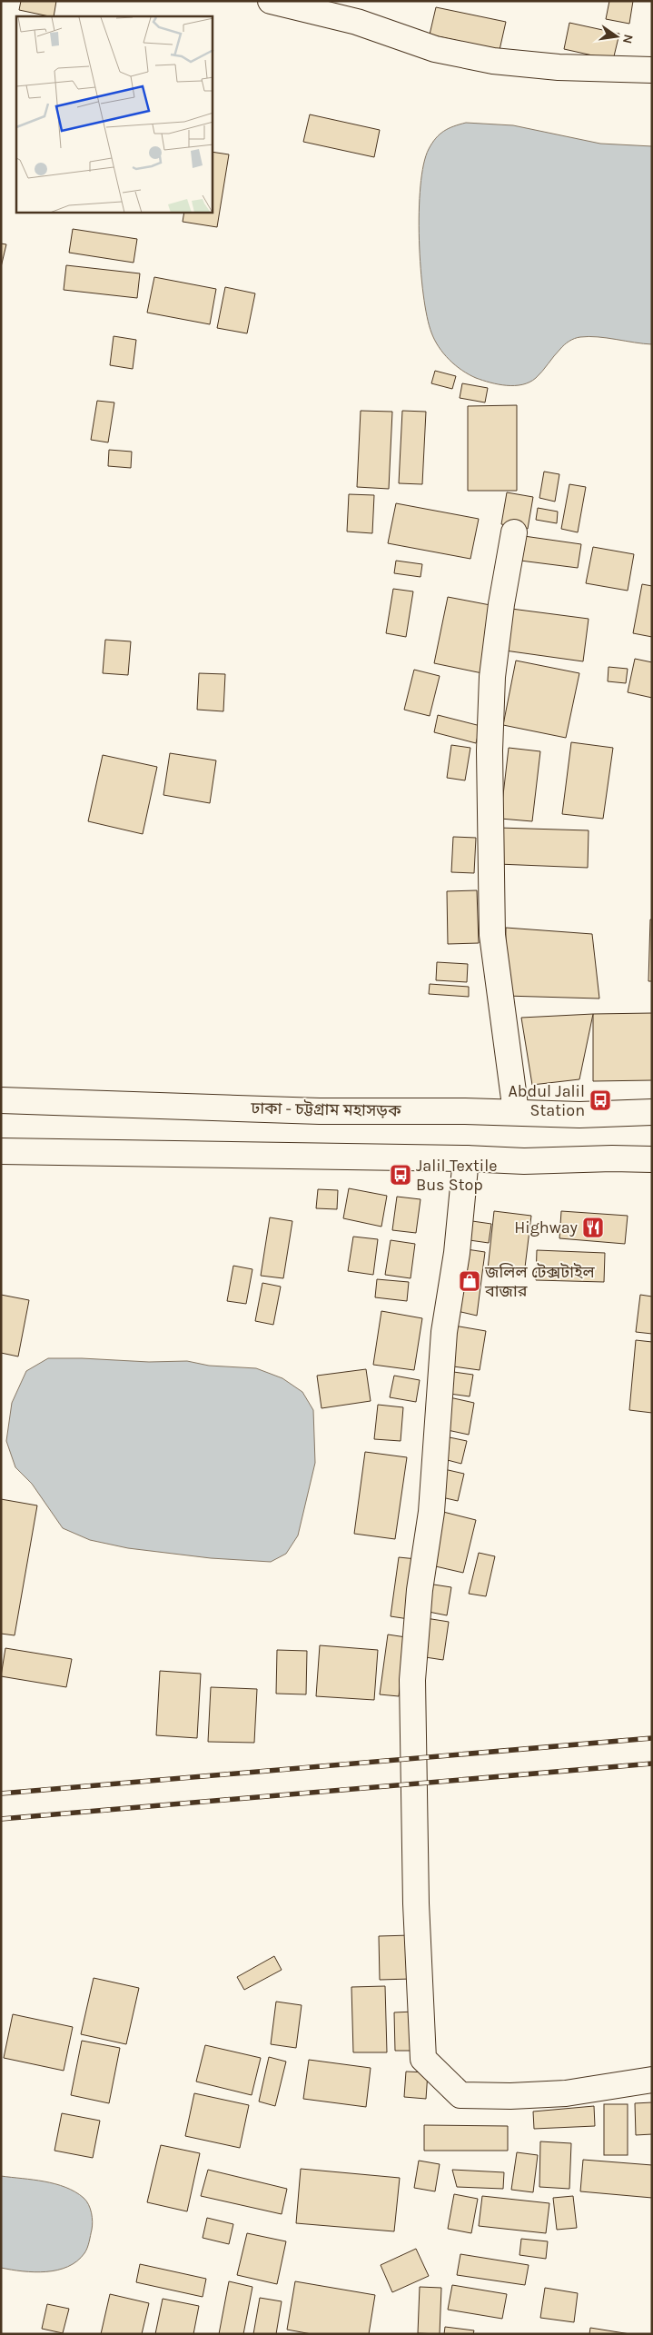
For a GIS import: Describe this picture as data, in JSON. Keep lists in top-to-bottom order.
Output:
{
  "streets": {
    "main road": ["ঢাকা - চট্টগ্রাম মহাসড়ক"]
  },
  "places": {
    "bus stop": ["Abdul Jalil Station", "Jalil Textile Bus Stop"],
    "restaurant": ["Highway"],
    "shop": ["জলিল টেক্সটাইল বাজার"]
  },
  "north": "right"
}
